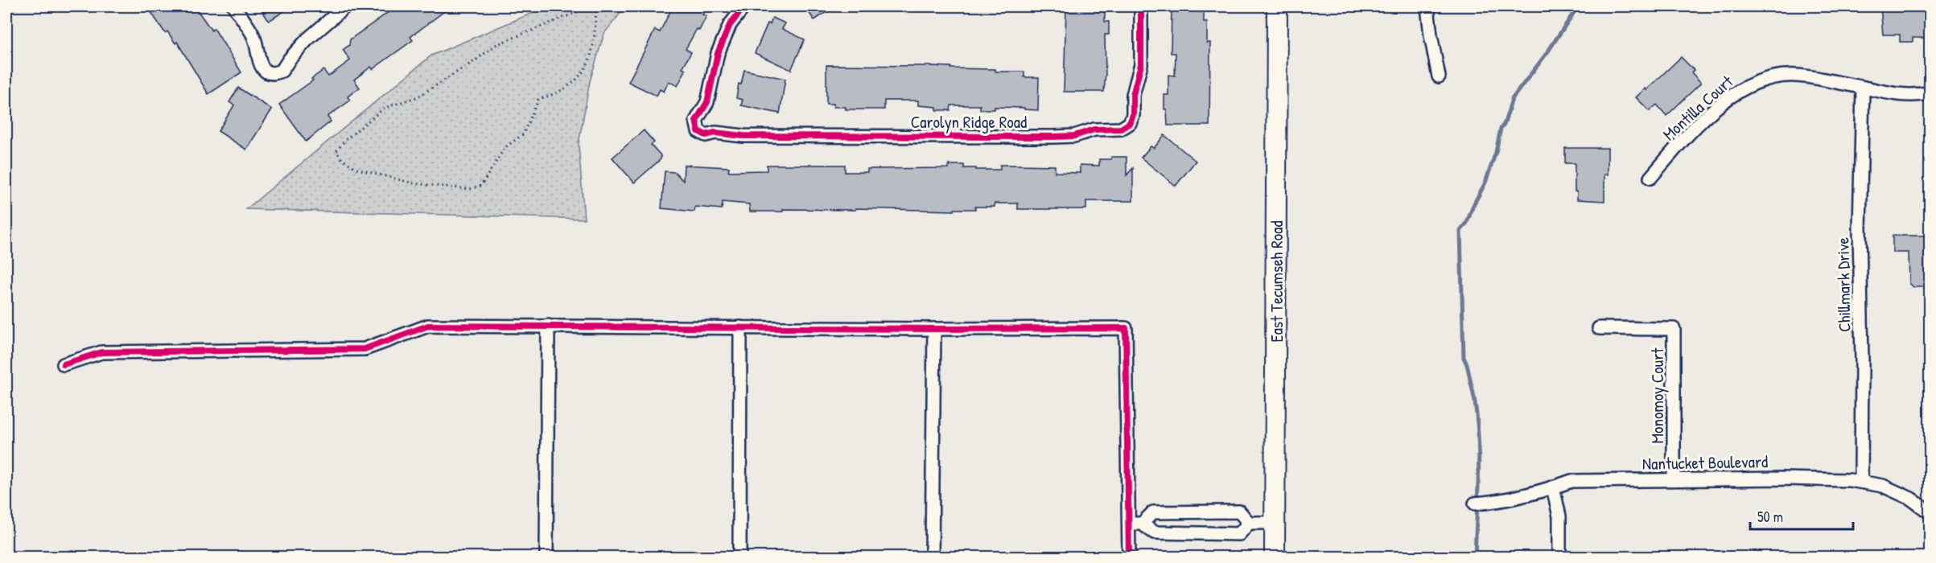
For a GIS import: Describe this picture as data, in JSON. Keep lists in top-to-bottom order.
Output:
{
  "streets": {
    "main road": ["East Tecumseh Road"],
    "street": [
      "Montilla Court",
      "Carolyn Ridge Road",
      "Chillmark Drive",
      "Monomoy Court",
      "Nantucket Boulevard"
    ]
  },
  "crossings": [
    ["Montilla Court", "Chillmark Drive"],
    ["Chillmark Drive", "Nantucket Boulevard"],
    ["Monomoy Court", "Nantucket Boulevard"]
  ],
  "scale_bar": "50 m"
}
